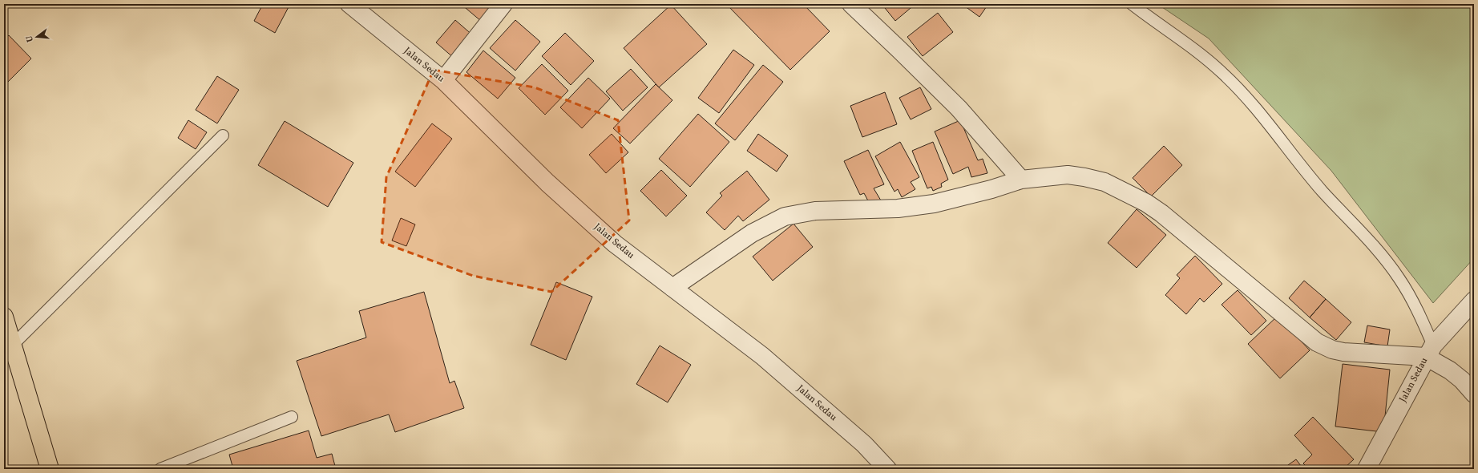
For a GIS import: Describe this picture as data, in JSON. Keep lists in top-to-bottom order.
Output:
{
  "streets": {
    "street": ["Jalan Sedau"]
  },
  "north": "left"
}
